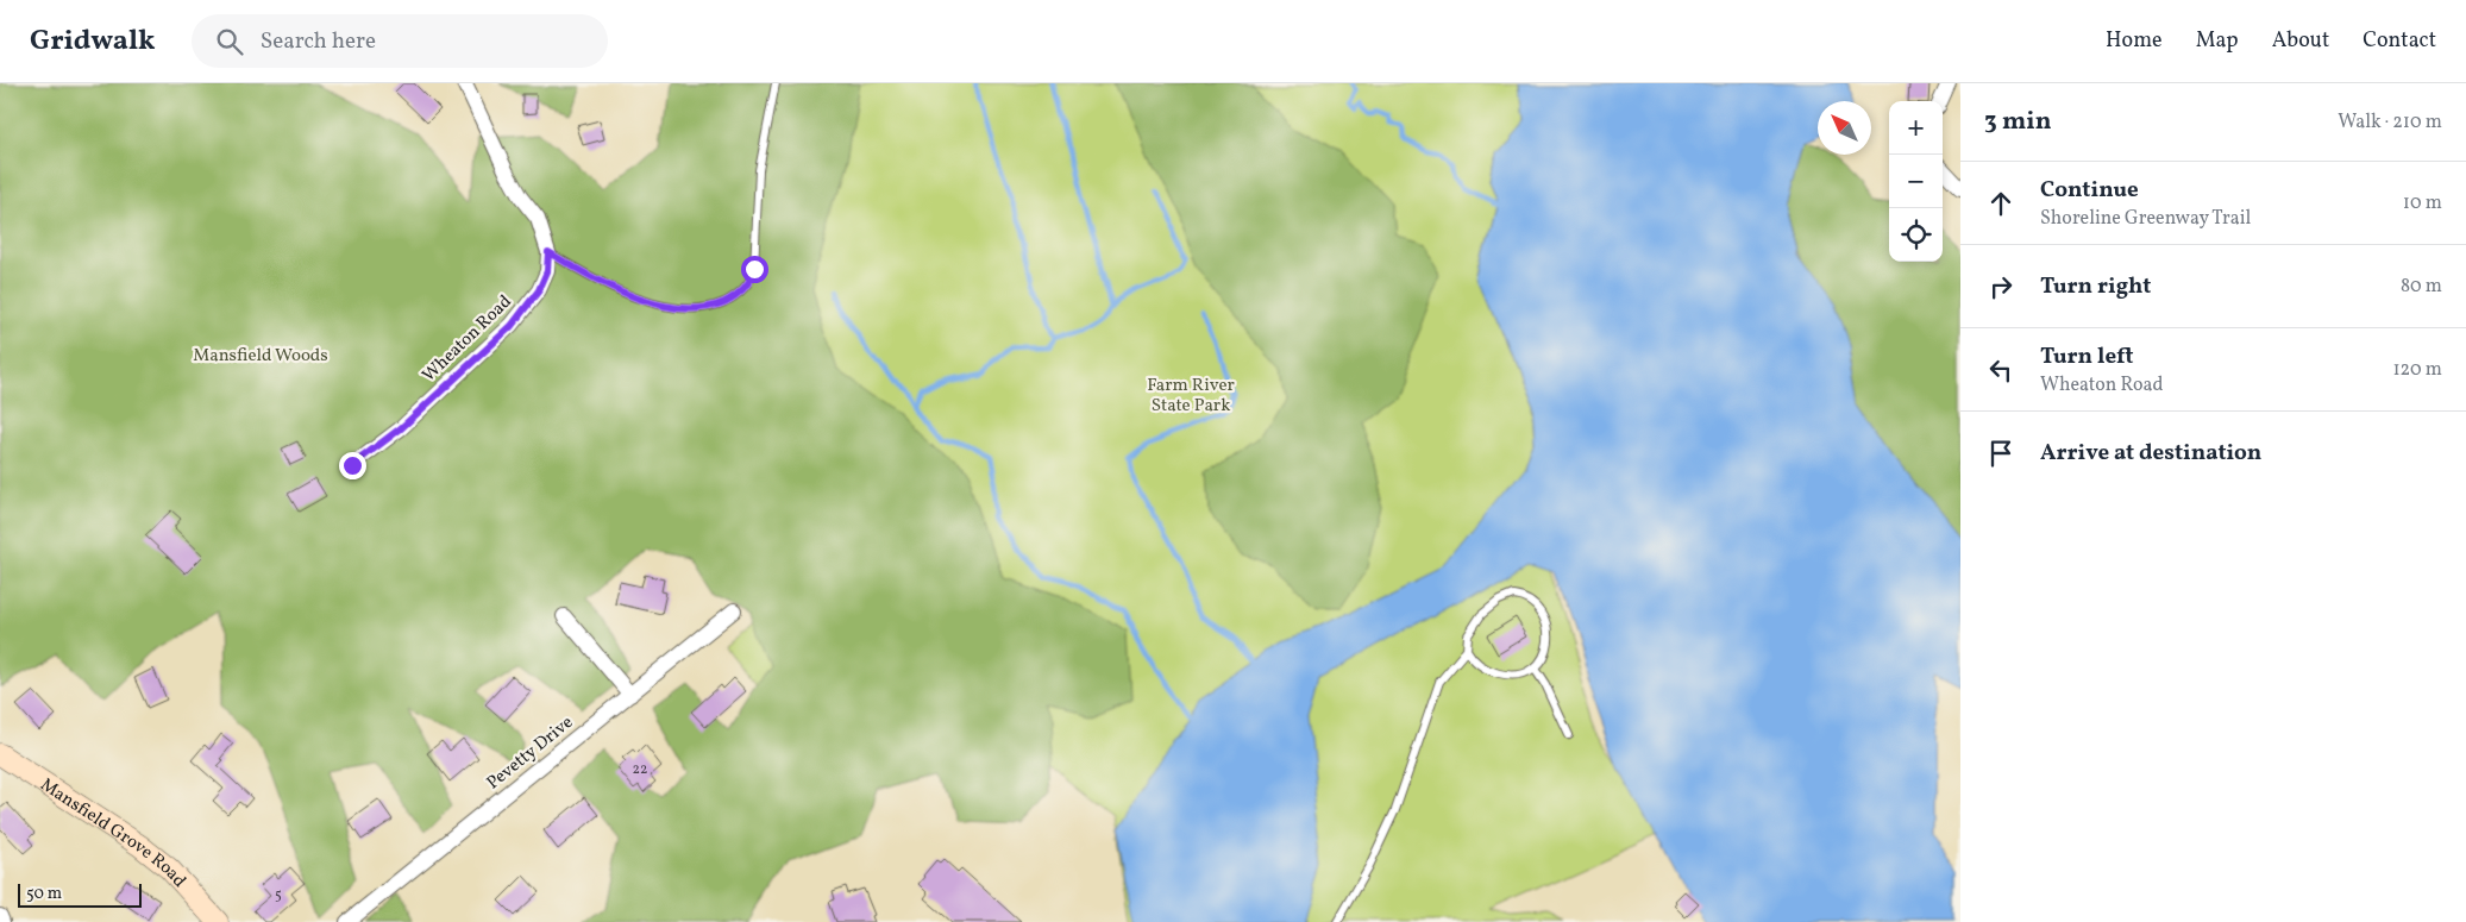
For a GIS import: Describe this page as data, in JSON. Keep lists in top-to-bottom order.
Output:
{
  "streets": {
    "street": ["Wheaton Road", "Pevetty Drive", "Mansfield Grove Road"]
  },
  "parks": ["Mansfield Woods", "Farm River State Park"],
  "house_numbers": ["22", "5"],
  "scale_bar": "50 m",
  "north": "top left",
  "page": {
    "header": "Gridwalk",
    "search": "Search here",
    "nav": [
      "Home",
      "Map",
      "About",
      "Contact"
    ],
    "heading": ["3 min", "Walk · 210 m"],
    "map_buttons": ["+", "−"],
    "list": [
      ["Continue", "Shoreline Greenway Trail", "10 m"],
      ["Turn right", "80 m"],
      ["Turn left", "Wheaton Road", "120 m"],
      "Arrive at destination"
    ],
    "scale": "50 m"
  }
}
